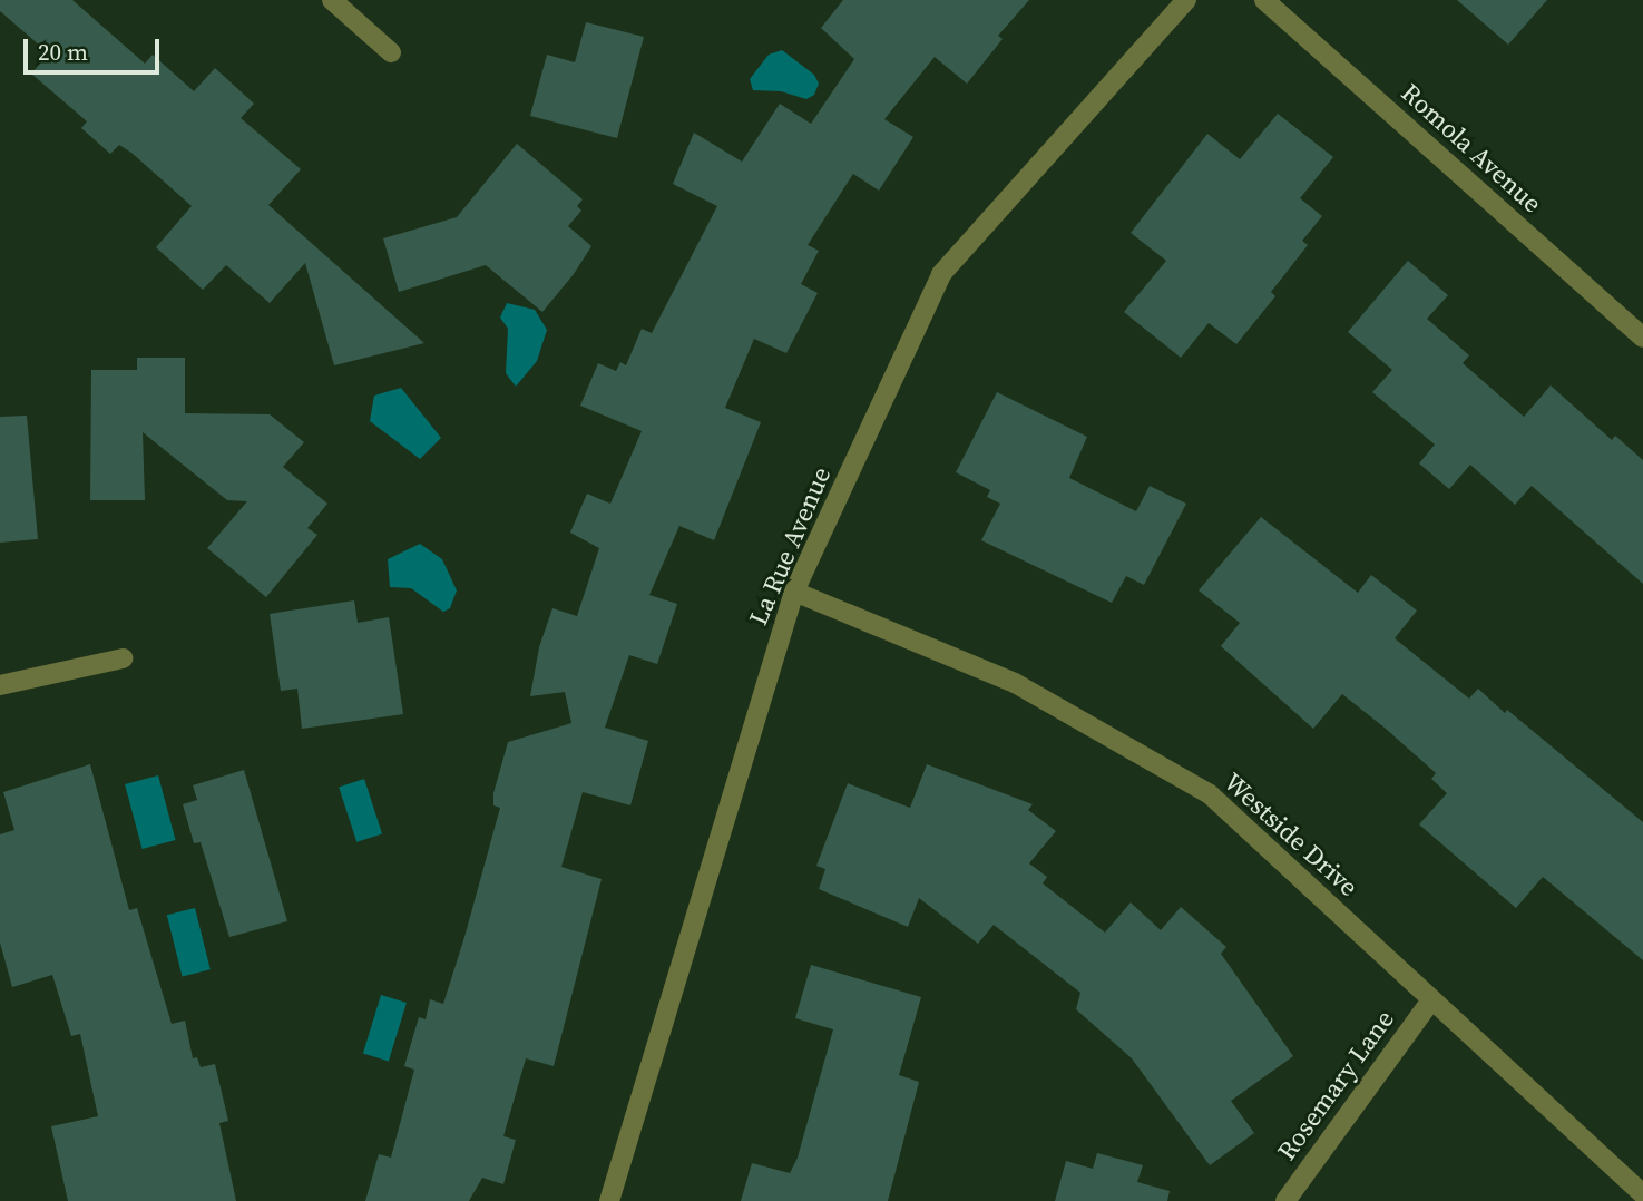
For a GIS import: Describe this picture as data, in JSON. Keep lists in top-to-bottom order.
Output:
{
  "streets": {
    "street": [
      "Romola Avenue",
      "La Rue Avenue",
      "Westside Drive",
      "Rosemary Lane"
    ]
  },
  "crossings": [
    ["La Rue Avenue", "Westside Drive"],
    ["Westside Drive", "Rosemary Lane"]
  ],
  "scale_bar": "20 m"
}
